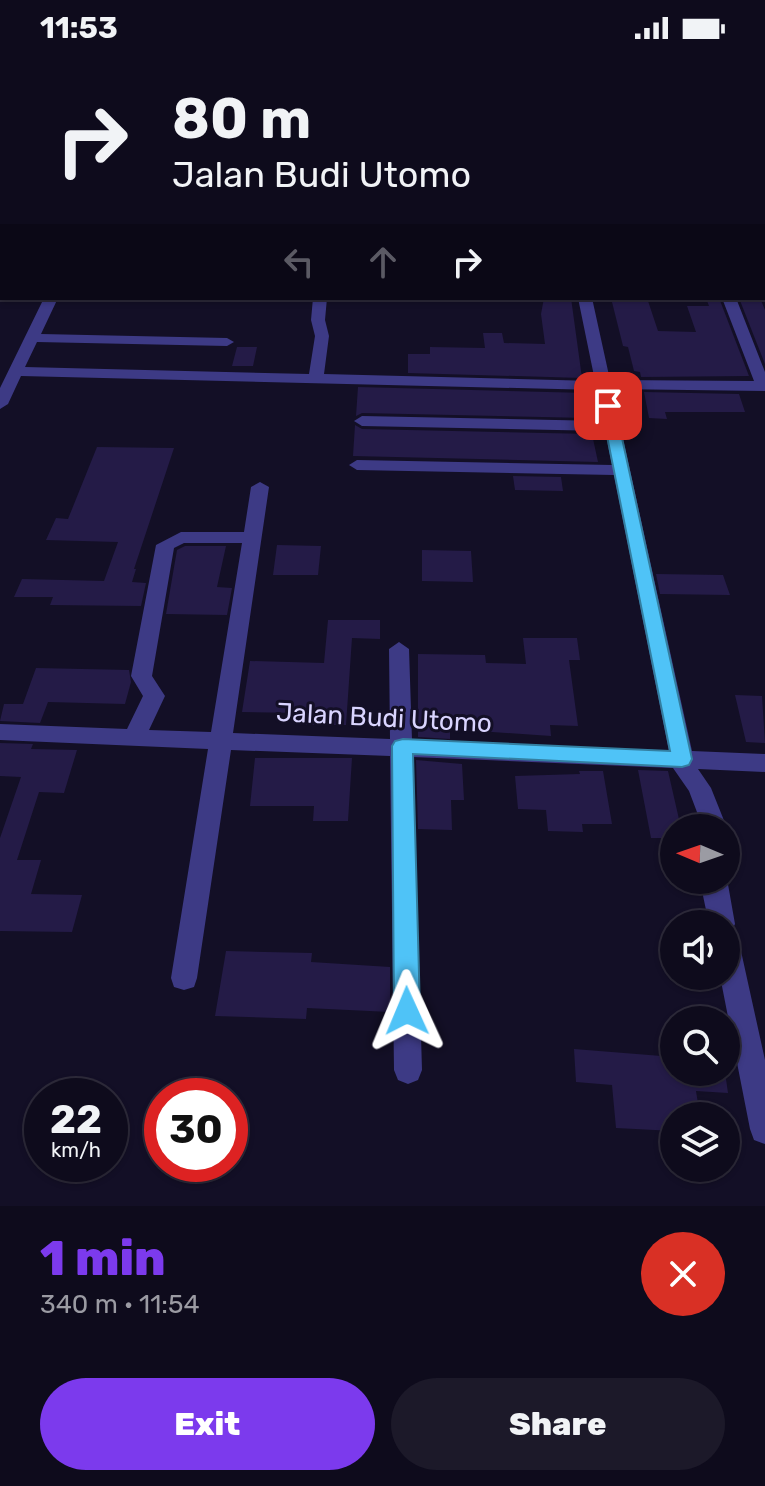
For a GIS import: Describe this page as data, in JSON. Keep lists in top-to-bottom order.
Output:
{
  "streets": {
    "street": ["Jalan Budi Utomo"]
  },
  "north": "left",
  "page": {
    "status": "11:53",
    "turn": ["80 m", "Jalan Budi Utomo"],
    "speed": "22 km/h",
    "limit": "30",
    "heading": ["1 min", "340 m · 11:54"],
    "buttons": ["Exit", "Share"]
  }
}
